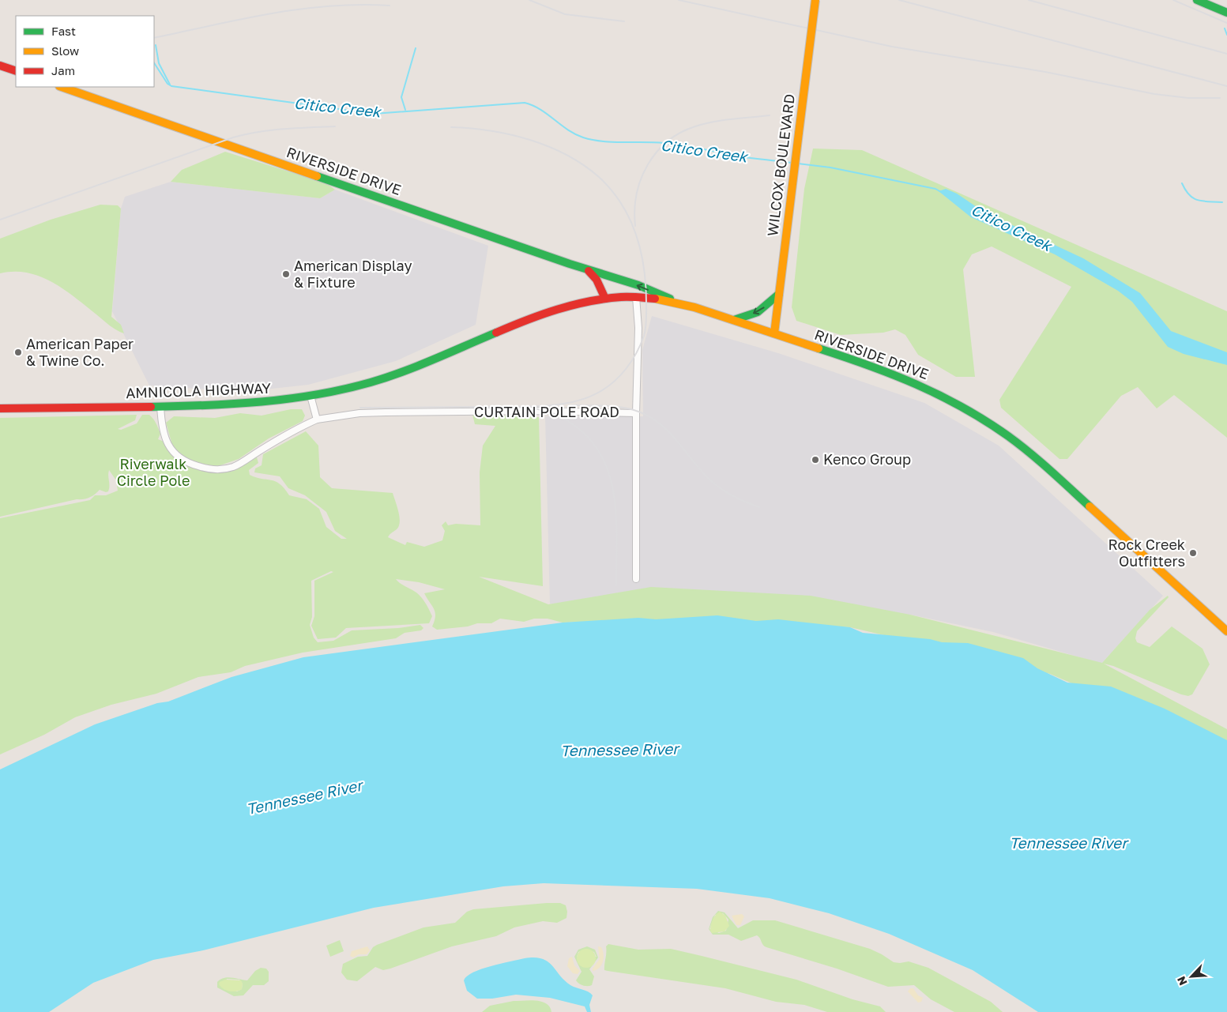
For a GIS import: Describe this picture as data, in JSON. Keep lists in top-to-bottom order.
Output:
{
  "streets": {
    "main road": ["WILCOX BOULEVARD", "RIVERSIDE DRIVE", "AMNICOLA HIGHWAY"],
    "street": ["CURTAIN POLE ROAD"]
  },
  "crossings": [
    ["WILCOX BOULEVARD", "RIVERSIDE DRIVE"],
    ["RIVERSIDE DRIVE", "AMNICOLA HIGHWAY"],
    ["AMNICOLA HIGHWAY", "CURTAIN POLE ROAD"]
  ],
  "water": ["Citico Creek", "Tennessee River"],
  "parks": ["Riverwalk Circle Pole"],
  "places": [
    "American Display & Fixture",
    "American Paper & Twine Co.",
    "Kenco Group",
    "Rock Creek Outfitters"
  ],
  "legend": ["Fast", "Slow", "Jam"],
  "north": "bottom left"
}
